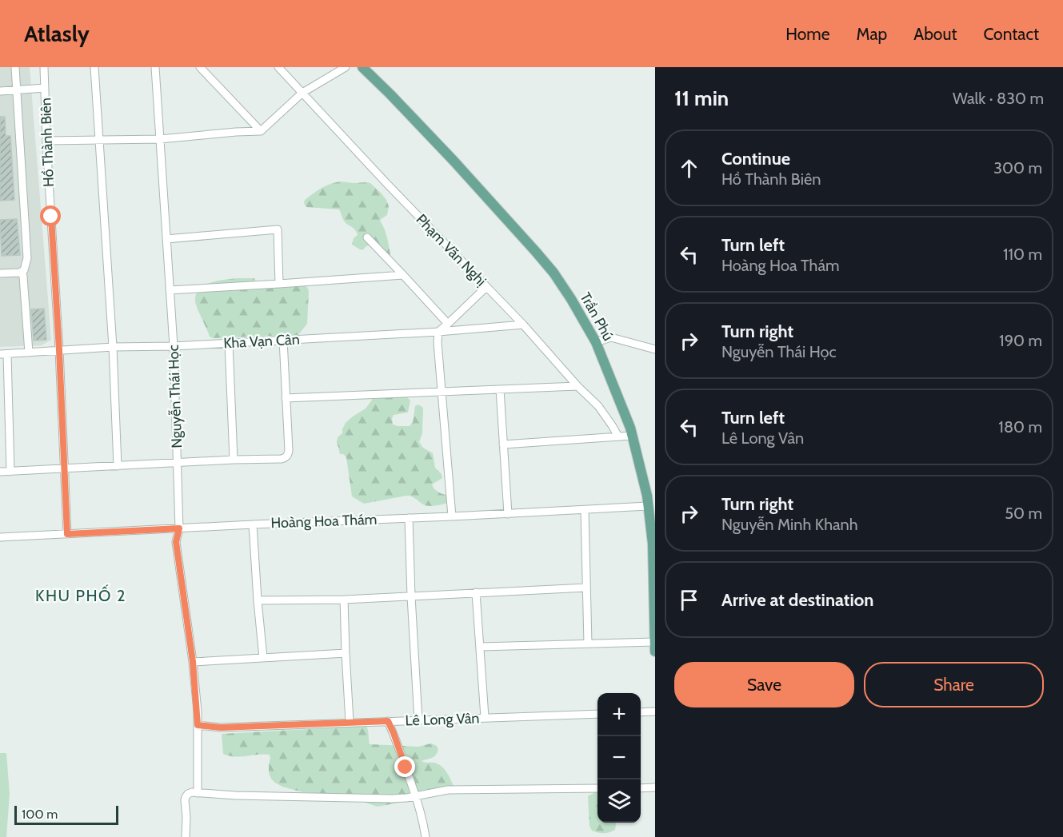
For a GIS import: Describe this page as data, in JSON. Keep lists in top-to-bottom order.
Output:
{
  "streets": {
    "main road": ["Trần Phú"],
    "street": [
      "Hồ Thành Biên",
      "Phạm Văn Nghị",
      "Kha Vạn Cân",
      "Nguyễn Thái Học",
      "Hoàng Hoa Thám",
      "Lê Long Vân"
    ]
  },
  "crossings": [
    ["Hồ Thành Biên", "Kha Vạn Cân"],
    ["Hồ Thành Biên", "Hoàng Hoa Thám"],
    ["Phạm Văn Nghị", "Kha Vạn Cân"],
    ["Trần Phú", "Hoàng Hoa Thám"],
    ["Kha Vạn Cân", "Nguyễn Thái Học"],
    ["Nguyễn Thái Học", "Hoàng Hoa Thám"],
    ["Nguyễn Thái Học", "Lê Long Vân"]
  ],
  "districts": ["KHU PHỐ 2"],
  "scale_bar": "100 m",
  "page": {
    "header": "Atlasly",
    "nav": [
      "Home",
      "Map",
      "About",
      "Contact"
    ],
    "heading": ["11 min", "Walk · 830 m"],
    "list": [
      ["Continue", "Hồ Thành Biên", "300 m"],
      ["Turn left", "Hoàng Hoa Thám", "110 m"],
      ["Turn right", "Nguyễn Thái Học", "190 m"],
      ["Turn left", "Lê Long Vân", "180 m"],
      ["Turn right", "Nguyễn Minh Khanh", "50 m"],
      "Arrive at destination"
    ],
    "buttons": ["Save", "Share"],
    "map_buttons": ["+", "−"],
    "scale": "100 m"
  }
}
